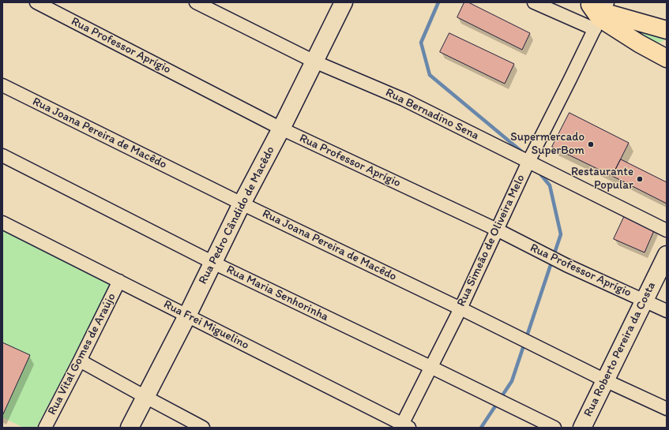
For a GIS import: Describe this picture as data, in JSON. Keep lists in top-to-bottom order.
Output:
{
  "streets": {
    "street": [
      "Rua Professor Aprígio",
      "Rua Bernadino Sena",
      "Rua Joana Pereira de Macêdo",
      "Rua Pedro Cândido de Macêdo",
      "Rua Simeão de Oliveira Melo",
      "Rua Maria Senhorinha",
      "Rua Frei Miguelino",
      "Rua Roberto Pereira da Costa",
      "Rua Vital Gomes de Araújo"
    ]
  },
  "crossings": [
    ["Rua Professor Aprígio", "Rua Pedro Cândido de Macêdo"],
    ["Rua Professor Aprígio", "Rua Simeão de Oliveira Melo"],
    ["Rua Professor Aprígio", "Rua Roberto Pereira da Costa"],
    ["Rua Bernadino Sena", "Rua Pedro Cândido de Macêdo"],
    ["Rua Bernadino Sena", "Rua Simeão de Oliveira Melo"],
    ["Rua Joana Pereira de Macêdo", "Rua Pedro Cândido de Macêdo"],
    ["Rua Joana Pereira de Macêdo", "Rua Simeão de Oliveira Melo"],
    ["Rua Joana Pereira de Macêdo", "Rua Roberto Pereira da Costa"],
    ["Rua Pedro Cândido de Macêdo", "Rua Maria Senhorinha"],
    ["Rua Pedro Cândido de Macêdo", "Rua Frei Miguelino"],
    ["Rua Simeão de Oliveira Melo", "Rua Maria Senhorinha"],
    ["Rua Simeão de Oliveira Melo", "Rua Frei Miguelino"],
    ["Rua Frei Miguelino", "Rua Vital Gomes de Araújo"]
  ],
  "places": ["Supermercado SuperBom", "Restaurante Popular"]
}
